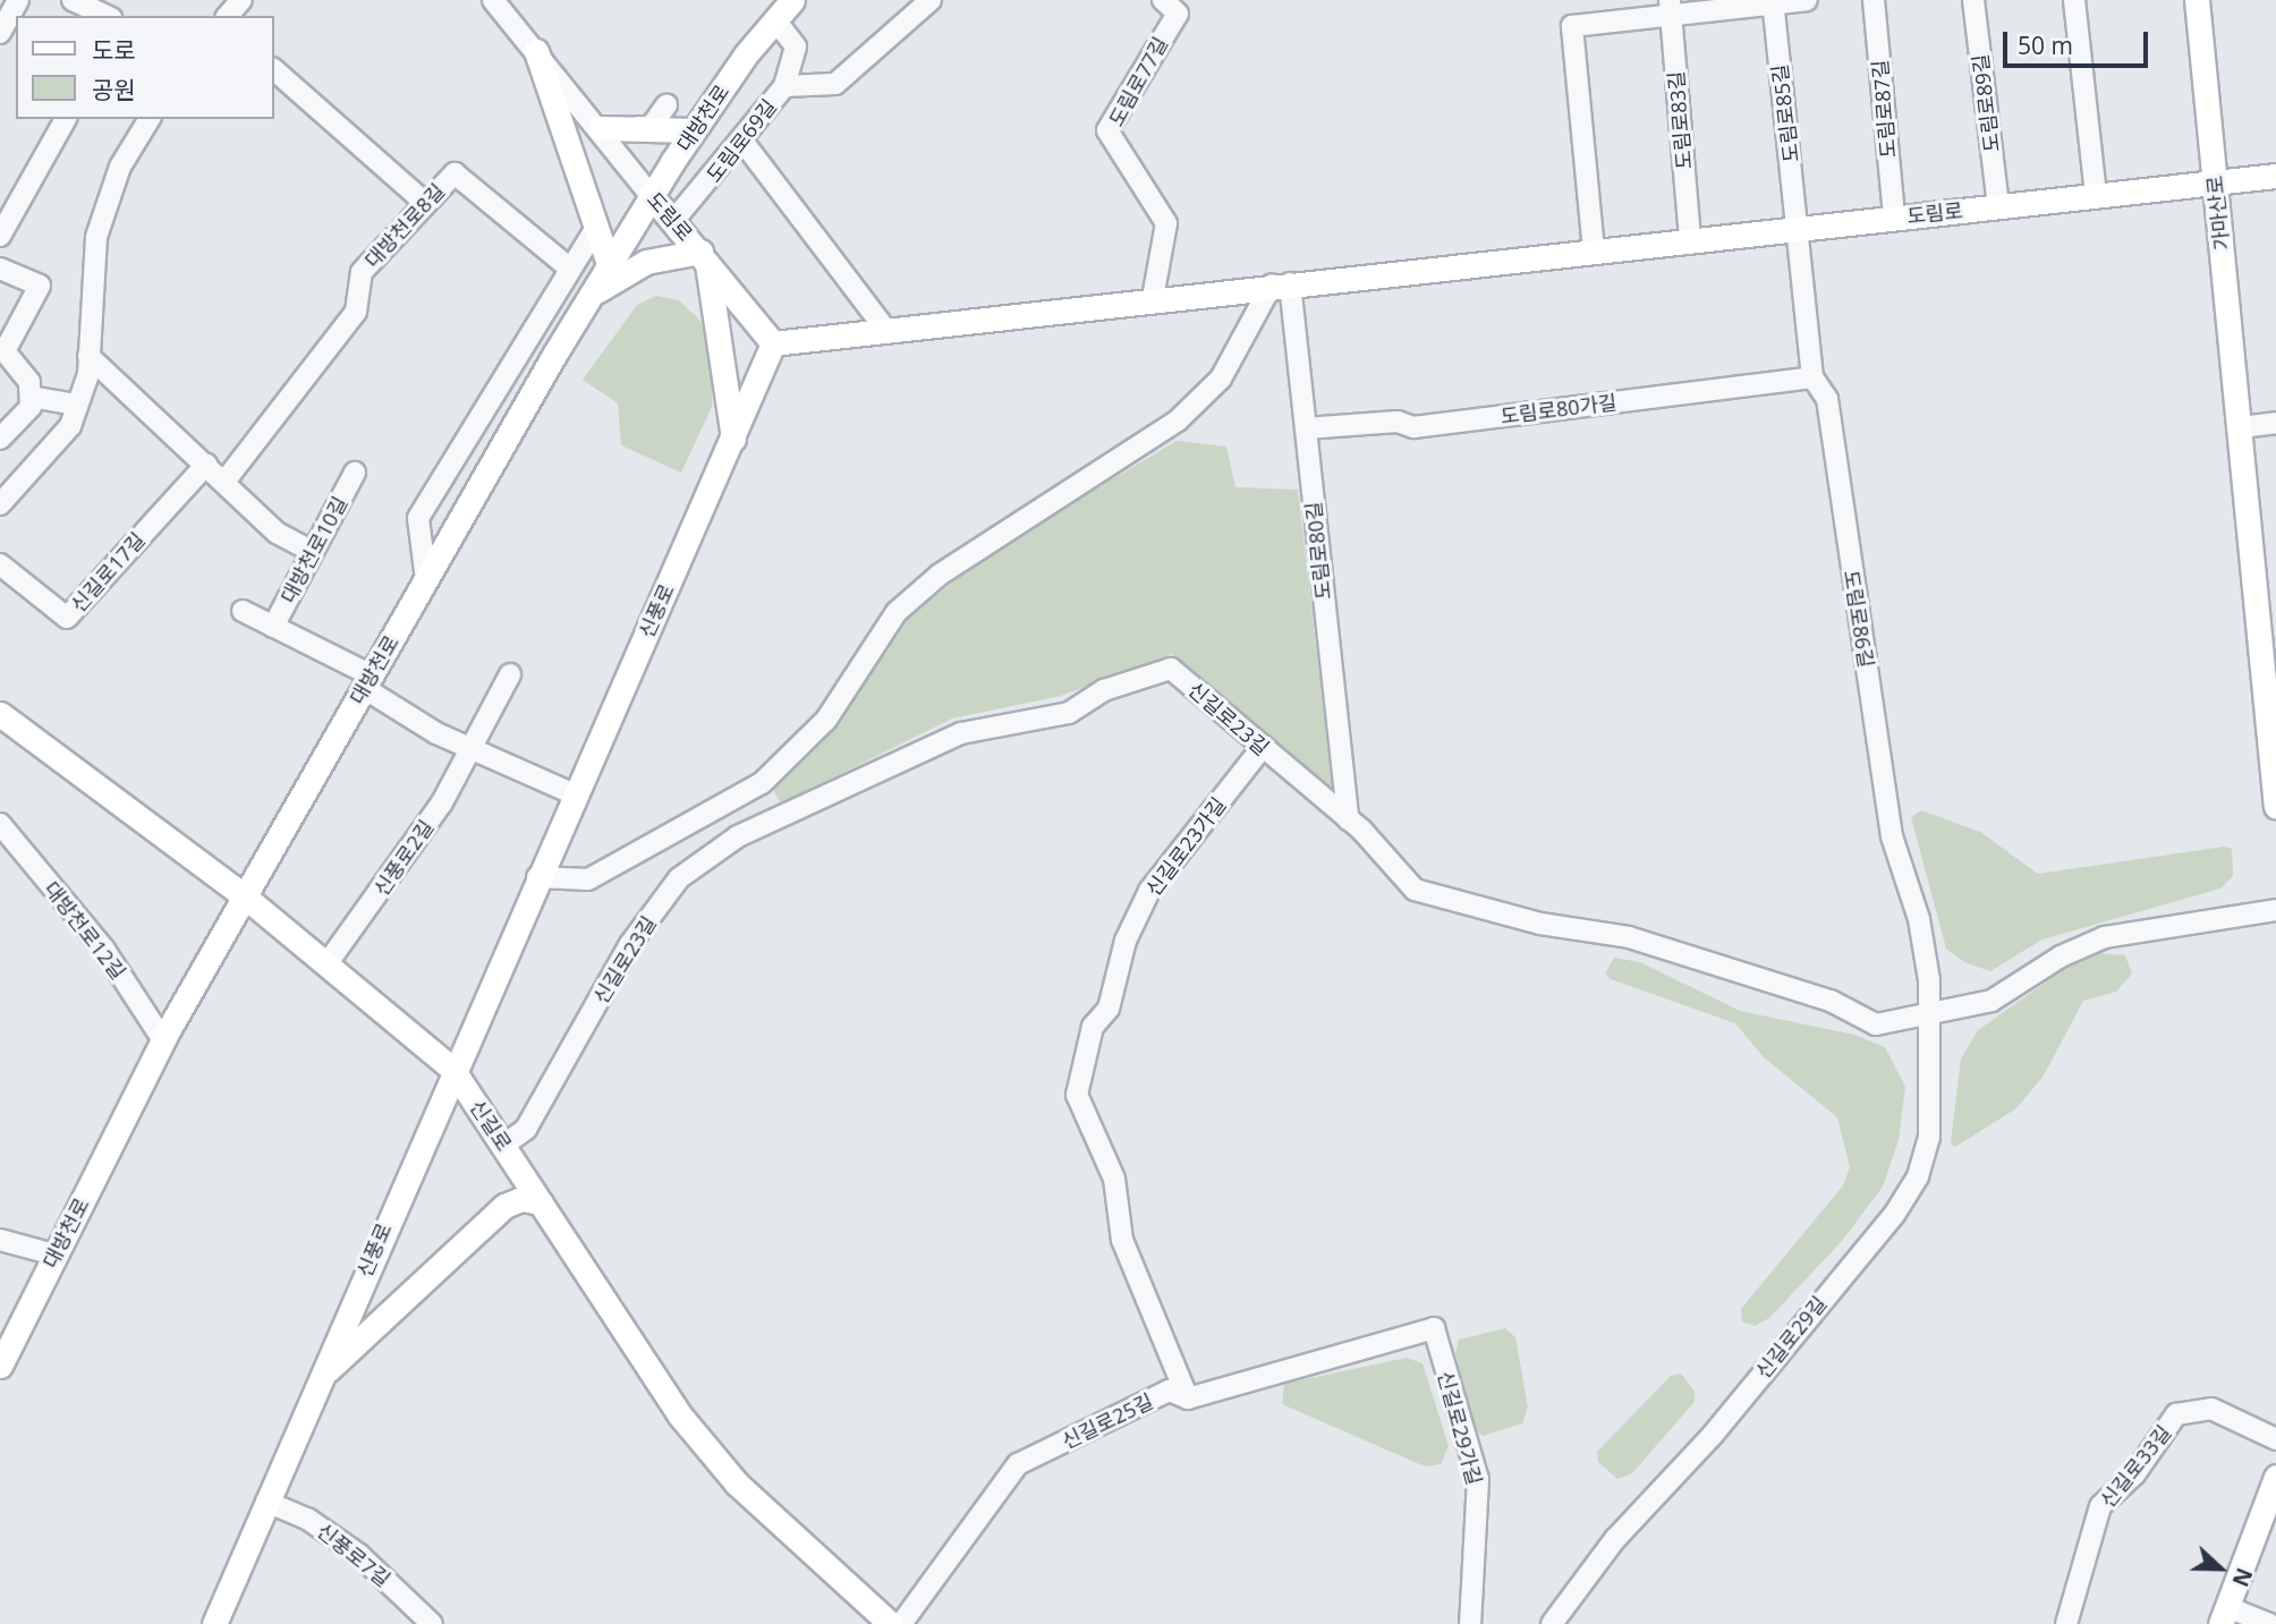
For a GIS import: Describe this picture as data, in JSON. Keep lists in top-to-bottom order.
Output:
{
  "streets": {
    "main road": [
      "대방천로",
      "도림로",
      "가마산로",
      "신풍로",
      "신길로"
    ],
    "street": [
      "도림로77길",
      "도림로89길",
      "도림로87길",
      "도림로85길",
      "도림로83길",
      "도림로69길",
      "대방천로8길",
      "도림로80가길",
      "대방천로10길",
      "도림로80길",
      "신길로17길",
      "도림로86길",
      "신길로23길",
      "신길로23가길",
      "신풍로2길",
      "대방천로12길",
      "신길로29길",
      "신길로25길",
      "신길로29가길",
      "신길로33길",
      "신풍로7길"
    ]
  },
  "crossings": [
    ["도림로77길", "도림로"],
    ["도림로89길", "도림로"],
    ["도림로87길", "도림로"],
    ["도림로85길", "도림로"],
    ["도림로85길", "도림로86길"],
    ["대방천로", "도림로"],
    ["대방천로", "대방천로10길"],
    ["대방천로", "대방천로12길"],
    ["대방천로", "신길로"],
    ["도림로83길", "도림로"],
    ["도림로69길", "도림로"],
    ["도림로", "가마산로"],
    ["도림로", "도림로80길"],
    ["도림로", "신풍로"],
    ["도림로", "도림로86길"],
    ["도림로80가길", "도림로80길"],
    ["도림로80가길", "도림로86길"],
    ["도림로80길", "신길로23길"],
    ["신풍로", "신길로"],
    ["신풍로", "신풍로7길"],
    ["도림로86길", "신길로23길"],
    ["도림로86길", "신길로29길"],
    ["신길로23길", "신길로23가길"],
    ["신길로23길", "신길로"],
    ["신길로23길", "신길로29길"],
    ["신길로23가길", "신길로25길"],
    ["신풍로2길", "신길로"],
    ["신길로25길", "신길로29가길"]
  ],
  "legend": ["도로", "공원"],
  "scale_bar": "50 m",
  "north": "right"
}
